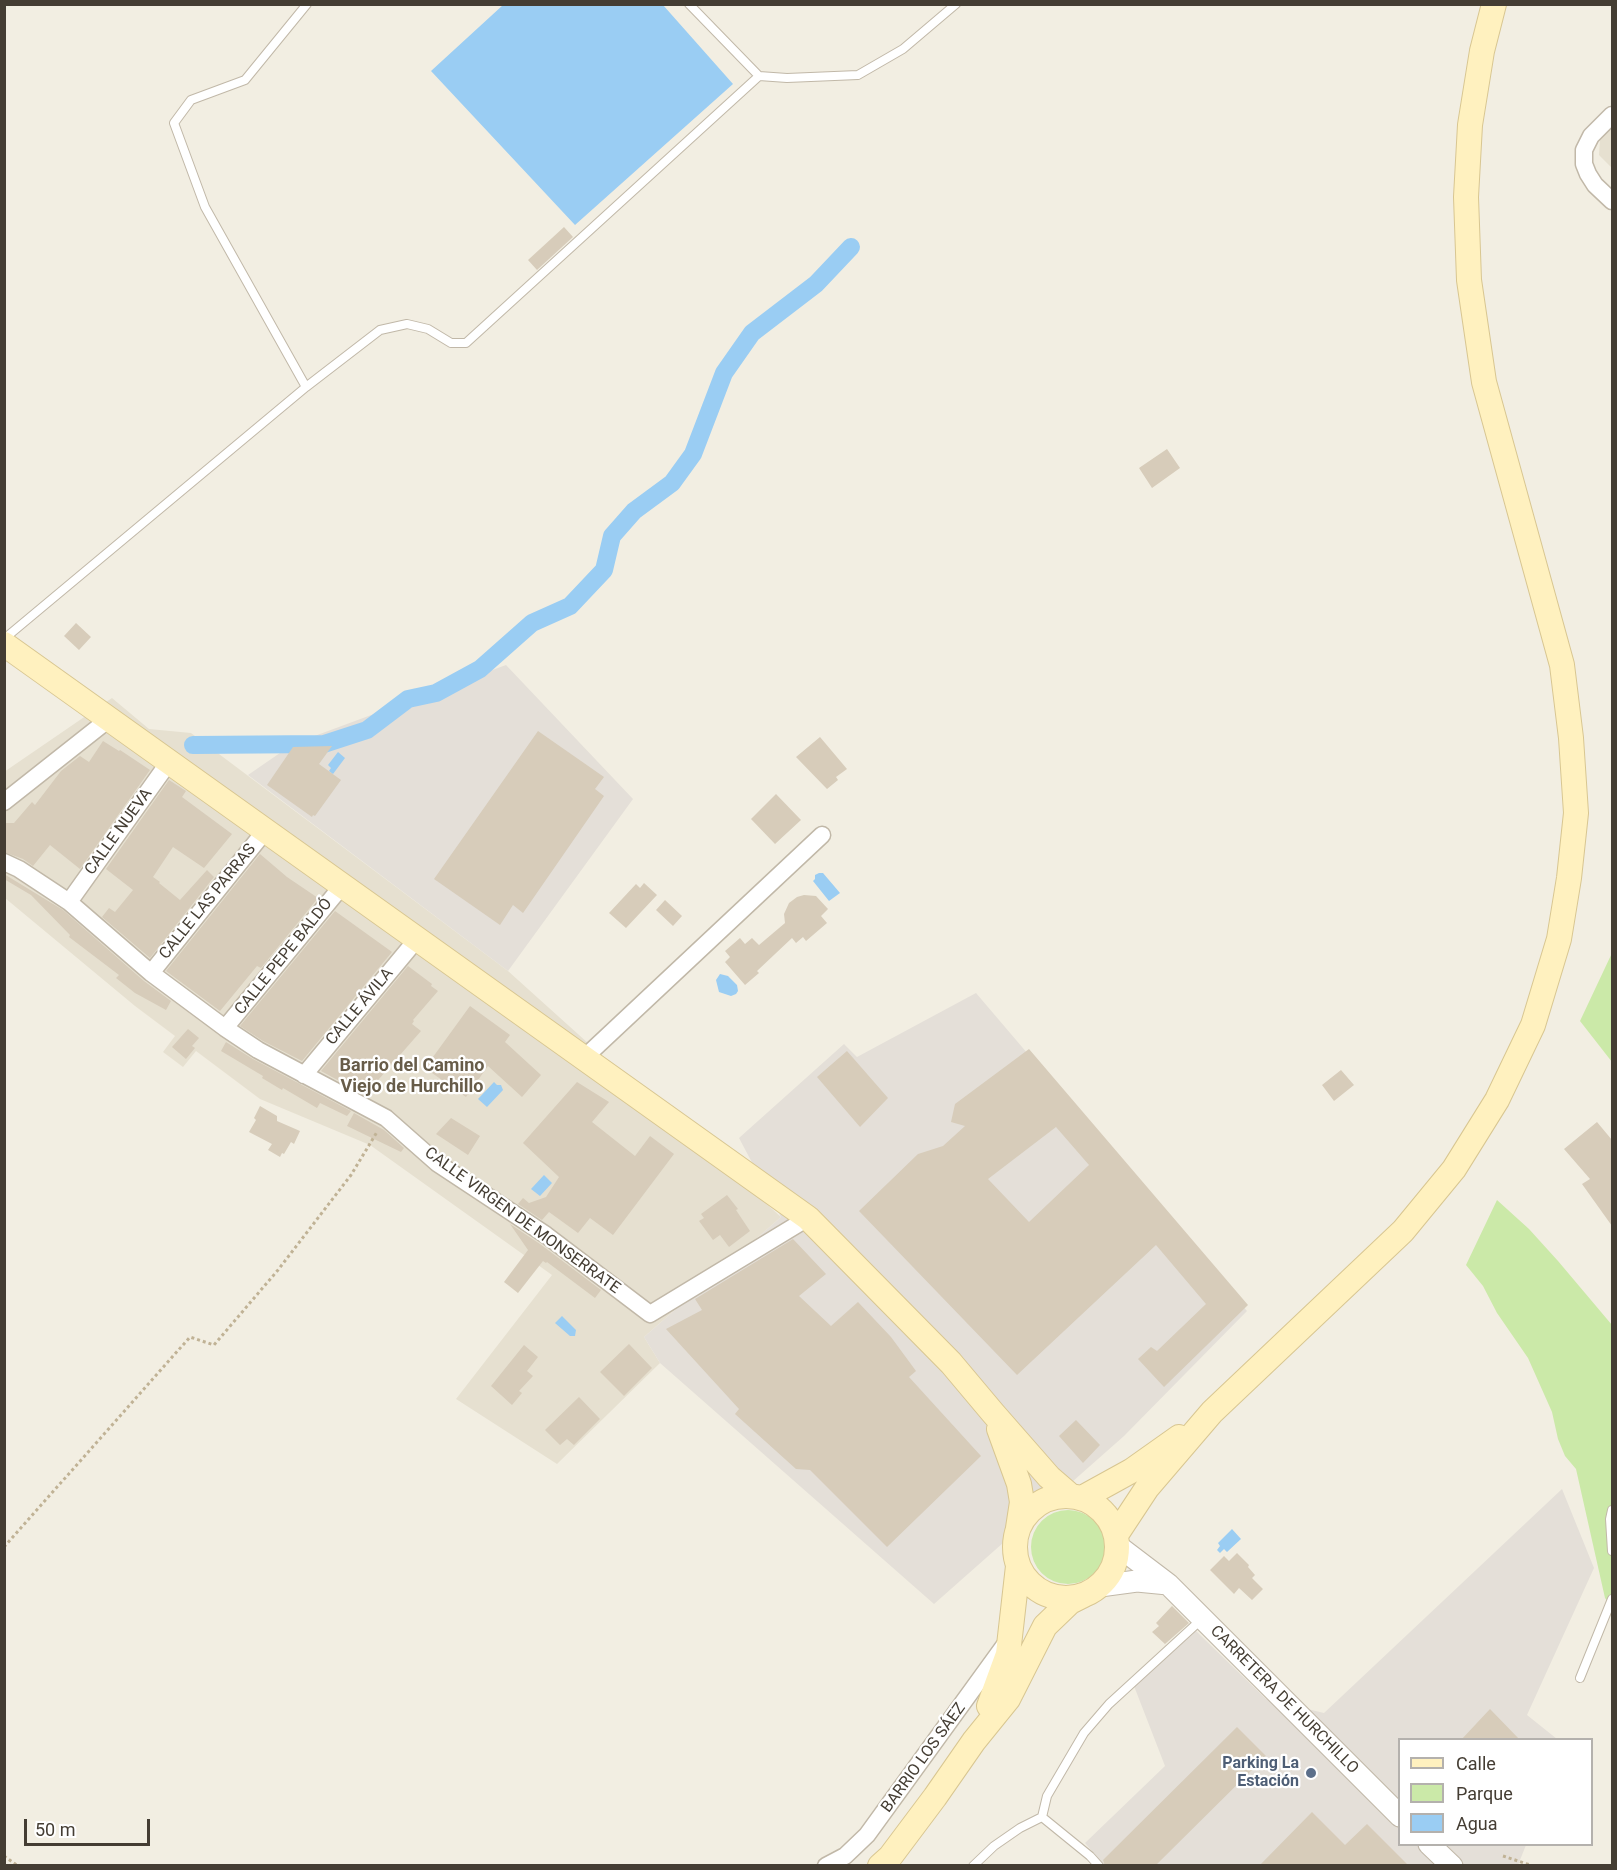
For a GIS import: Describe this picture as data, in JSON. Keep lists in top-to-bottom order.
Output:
{
  "streets": {
    "street": [
      "CALLE NUEVA",
      "CALLE LAS PARRAS",
      "CALLE PEPE BALDÓ",
      "CALLE ÁVILA",
      "CALLE VIRGEN DE MONSERRATE",
      "CARRETERA DE HURCHILLO",
      "BARRIO LOS SÁEZ"
    ]
  },
  "crossings": [
    ["CALLE NUEVA", "CALLE VIRGEN DE MONSERRATE"],
    ["CALLE LAS PARRAS", "CALLE VIRGEN DE MONSERRATE"],
    ["CALLE PEPE BALDÓ", "CALLE VIRGEN DE MONSERRATE"],
    ["CALLE ÁVILA", "CALLE VIRGEN DE MONSERRATE"]
  ],
  "districts": ["Barrio del Camino Viejo de Hurchillo"],
  "places": ["Parking La Estación"],
  "legend": ["Calle", "Parque", "Agua"],
  "scale_bar": "50 m"
}
